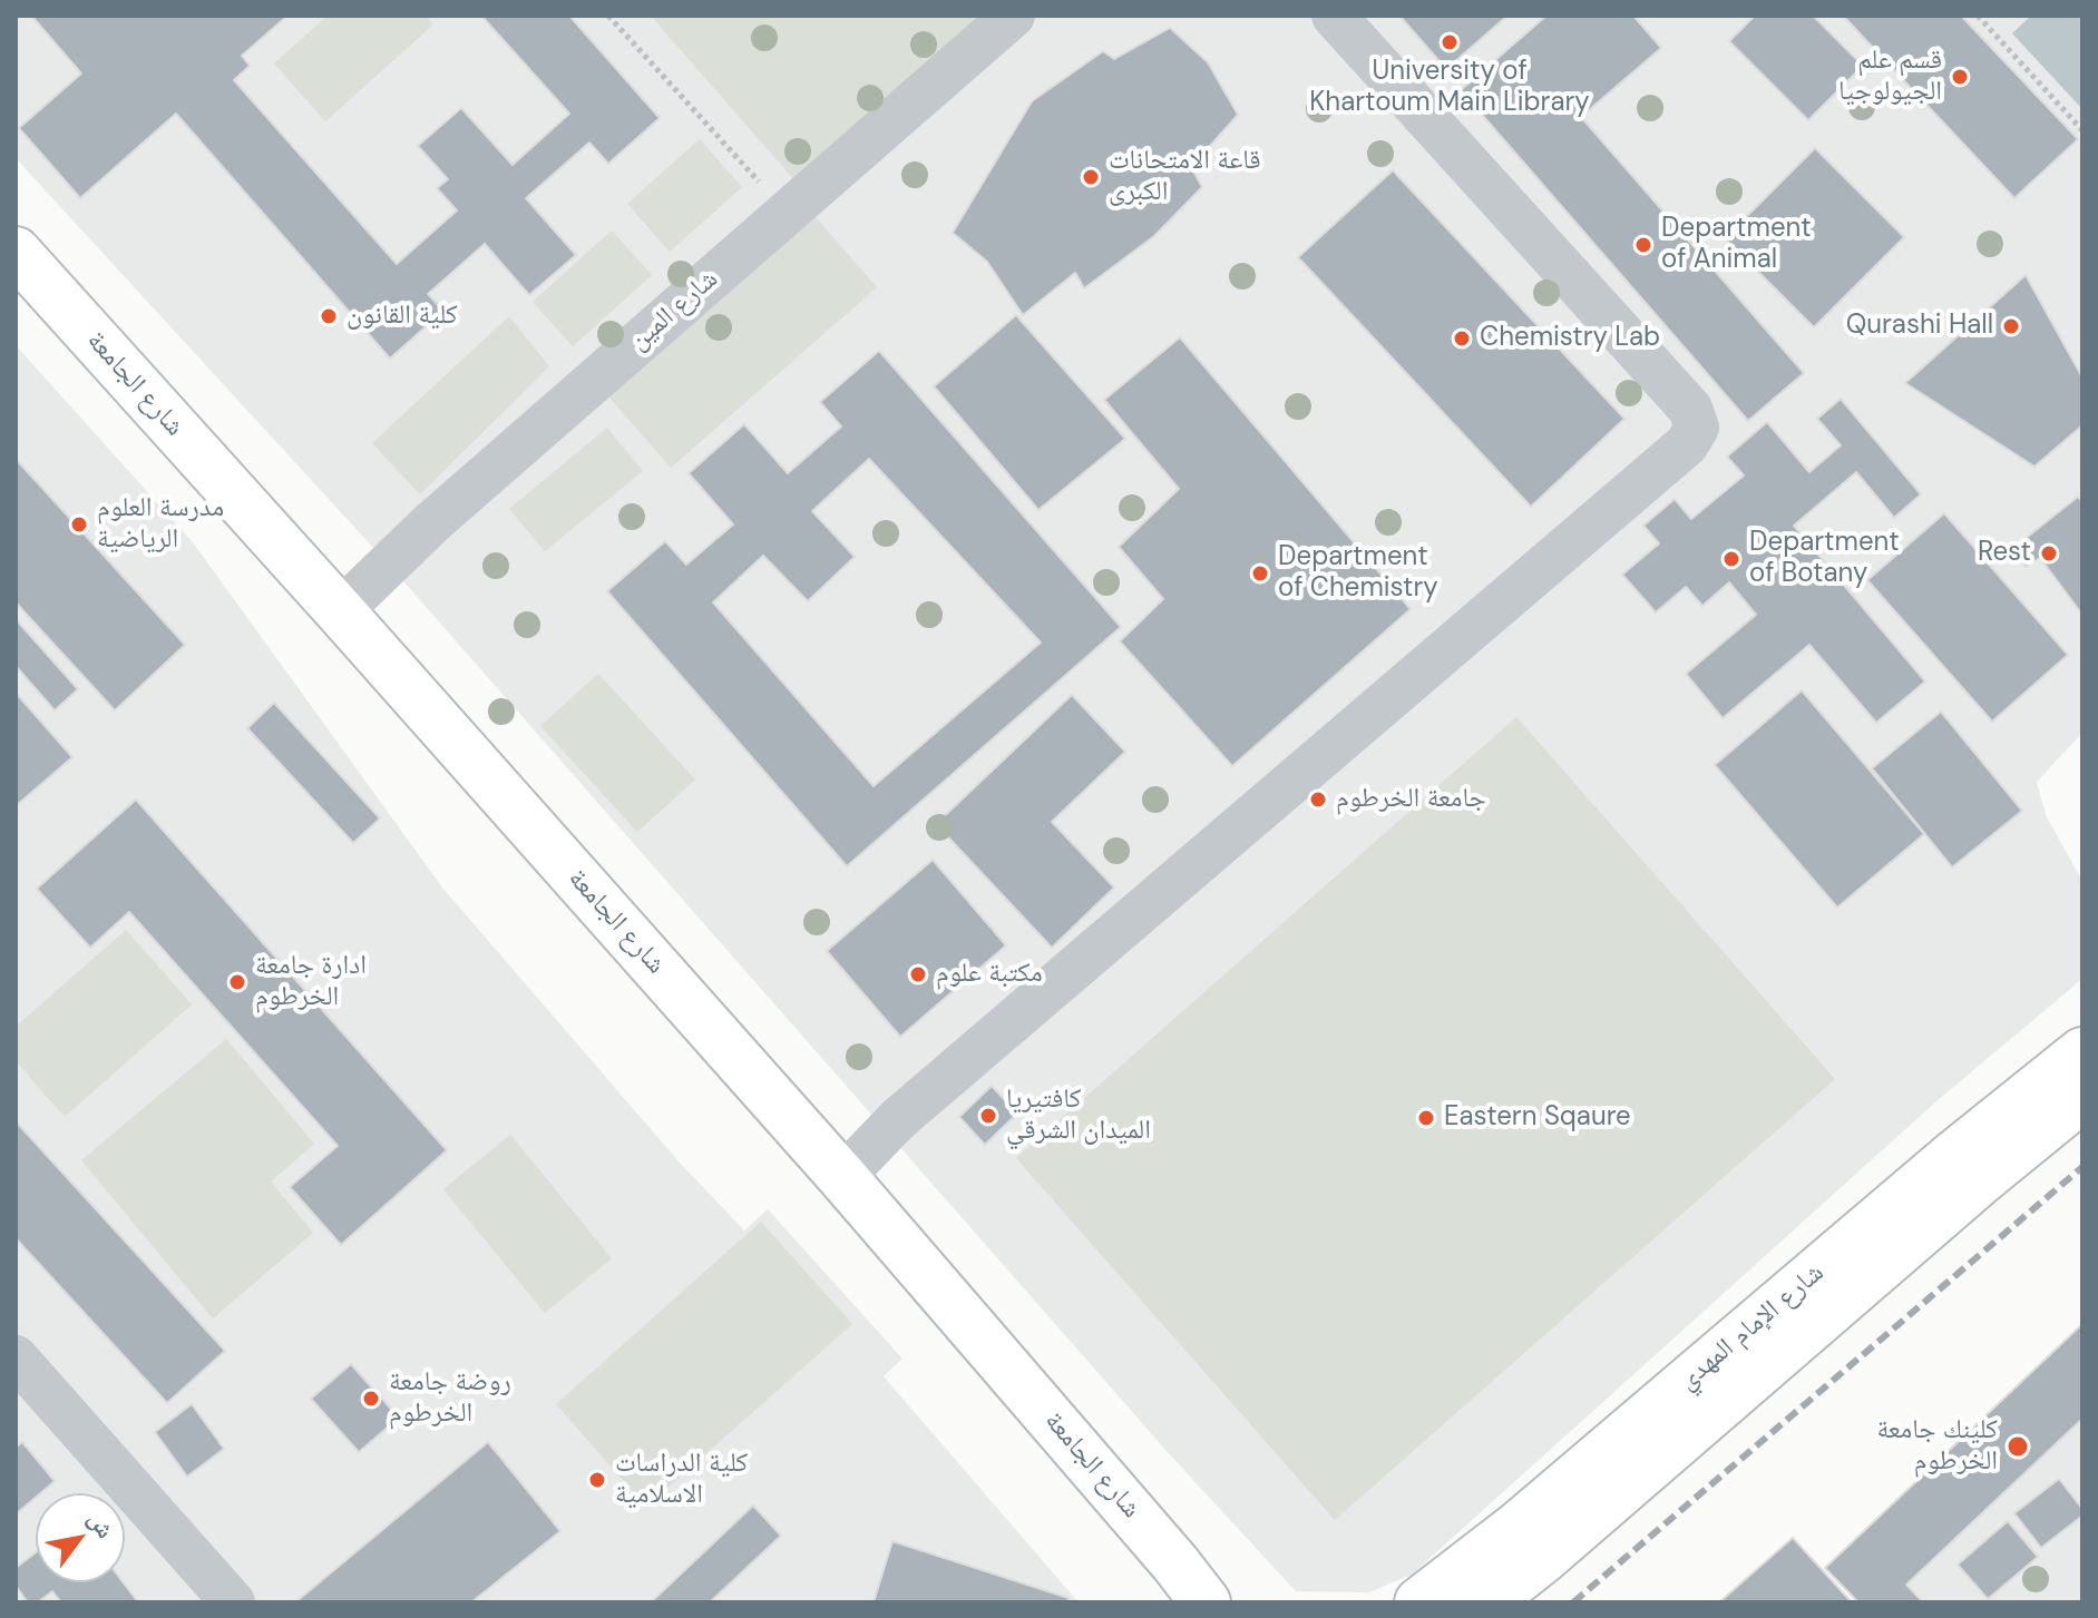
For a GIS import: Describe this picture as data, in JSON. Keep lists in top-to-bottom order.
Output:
{
  "streets": {
    "main road": ["شارع الجامعة", "شارع الإمام المهدي"],
    "street": ["شارع المين"]
  },
  "crossings": [
    ["شارع المين", "شارع الجامعة"]
  ],
  "places": [
    "University of Khartoum Main Library",
    "قسم علم الجيولوجيا",
    "قاعة الامتحانات الكبرى",
    "Department of Animal",
    "كلية القانون",
    "Qurashi Hall",
    "Chemistry Lab",
    "مدرسة العلوم الرياضية",
    "Rest",
    "Department of Botany",
    "Department of Chemistry",
    "جامعة الخرطوم",
    "مكتبة علوم",
    "ادارة جامعة الخرطوم",
    "كافتيريا الميدان الشرقي",
    "Eastern Sqaure",
    "روضة جامعة الخرطوم",
    "كلينك جامعة الخرطوم",
    "كلية الدراسات الاسلامية"
  ],
  "north": "top right"
}
